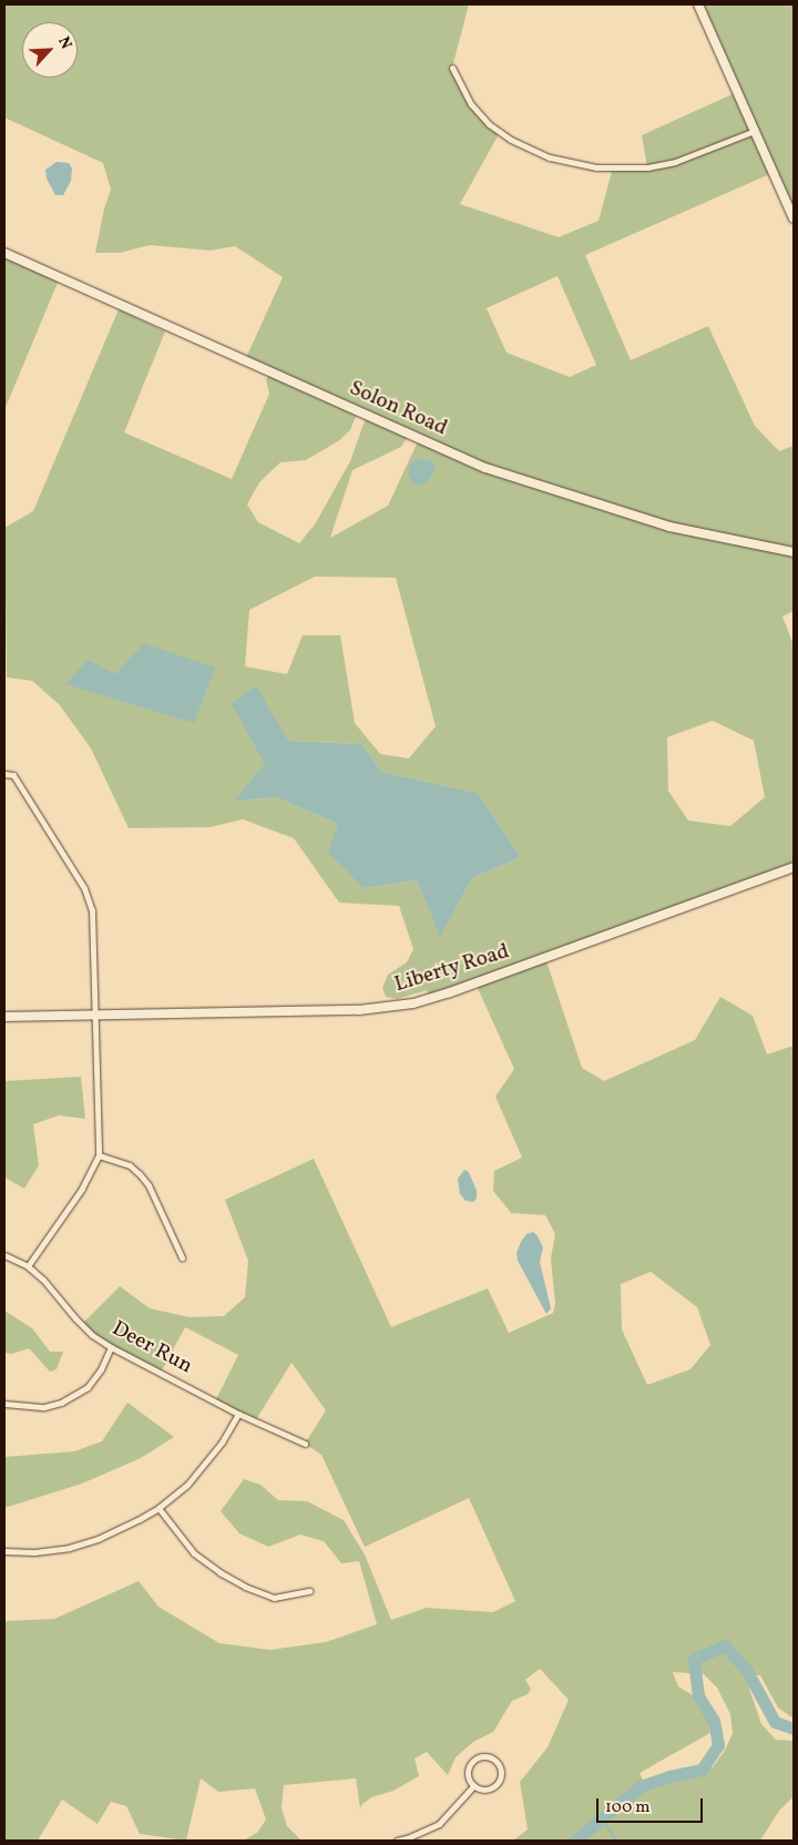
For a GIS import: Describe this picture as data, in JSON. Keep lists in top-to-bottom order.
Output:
{
  "streets": {
    "street": ["Solon Road", "Liberty Road", "Deer Run"]
  },
  "scale_bar": "100 m",
  "north": "top right"
}
